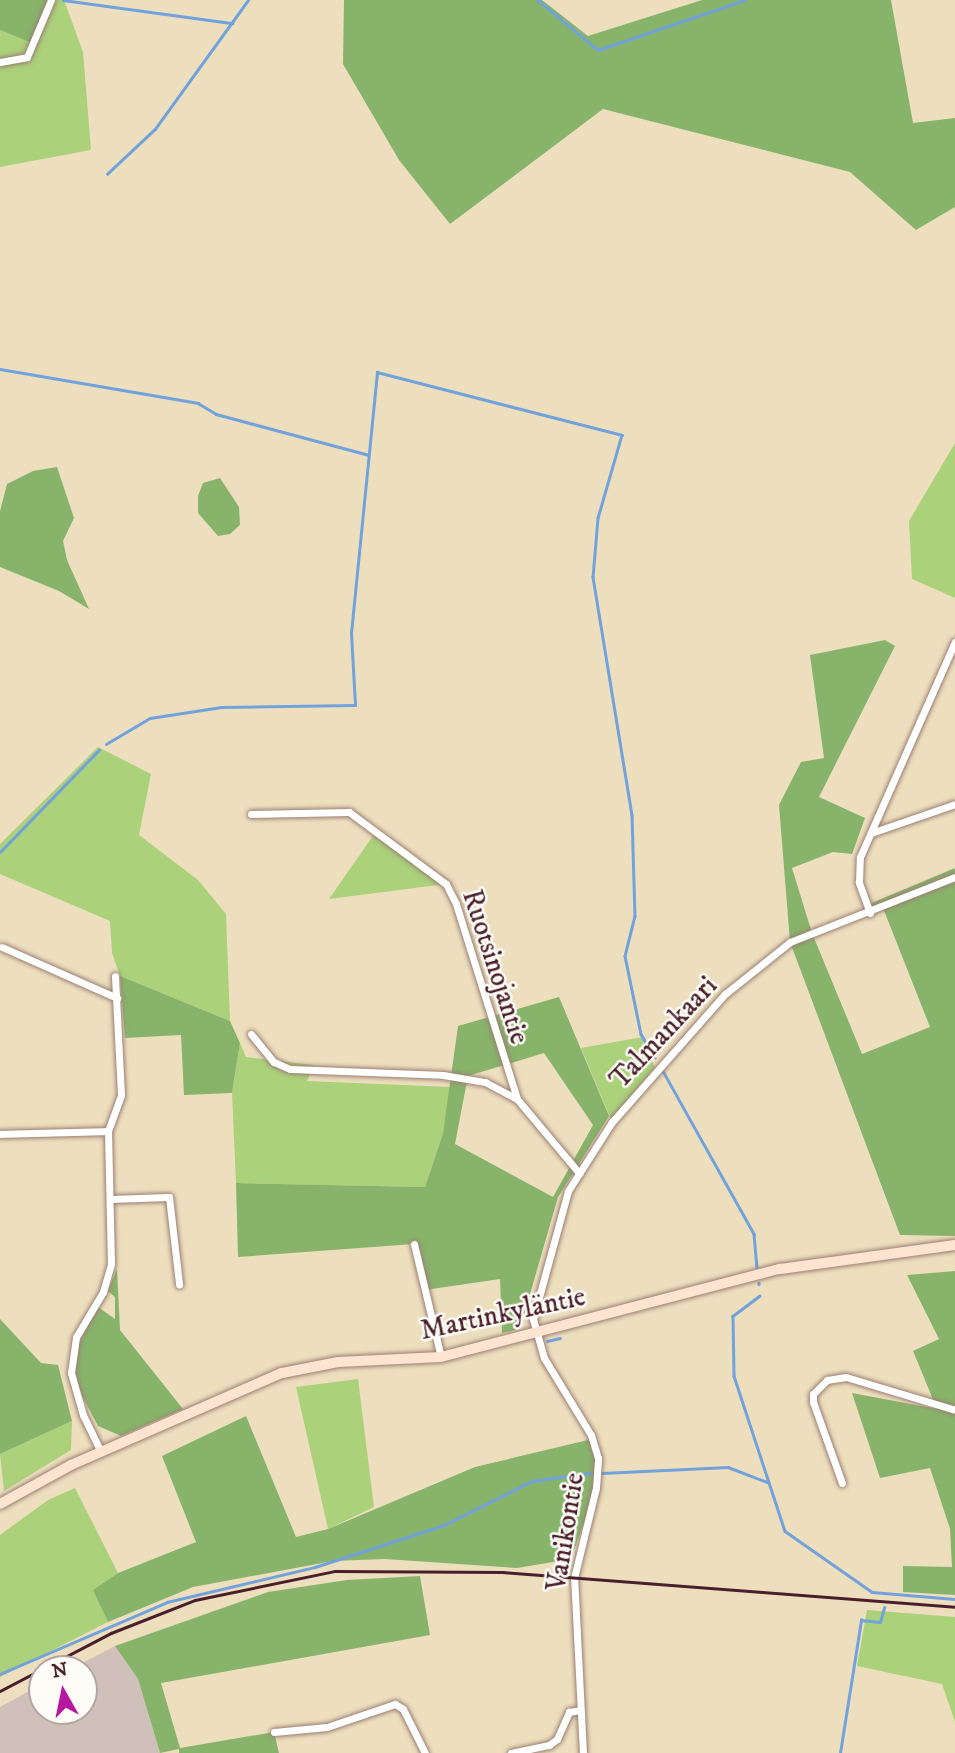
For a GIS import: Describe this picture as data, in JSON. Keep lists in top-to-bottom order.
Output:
{
  "streets": {
    "street": [
      "Ruotsinojantie",
      "Talmankaari",
      "Martinkyläntie",
      "Vanikontie"
    ]
  },
  "crossings": [
    ["Ruotsinojantie", "Talmankaari"],
    ["Talmankaari", "Martinkyläntie"],
    ["Talmankaari", "Vanikontie"],
    ["Martinkyläntie", "Vanikontie"]
  ],
  "north": "top"
}
